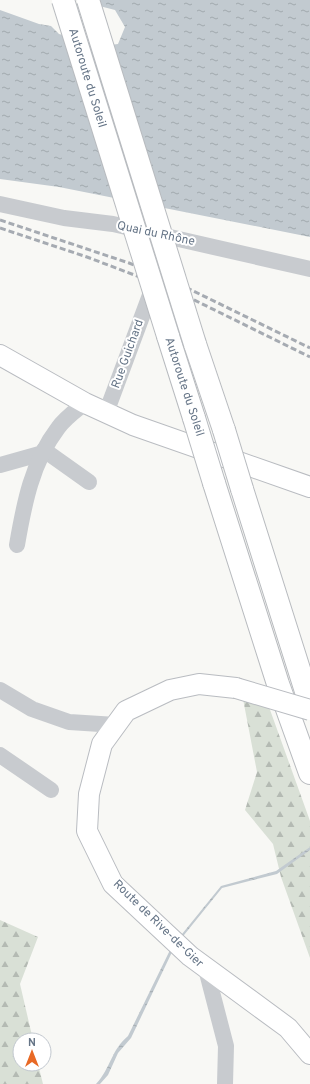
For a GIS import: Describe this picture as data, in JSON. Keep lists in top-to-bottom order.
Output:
{
  "streets": {
    "highway": ["Autoroute du Soleil"],
    "main road": ["Route de Rive-de-Gier"],
    "street": ["Quai du Rhône", "Rue Guichard"]
  },
  "north": "top"
}
